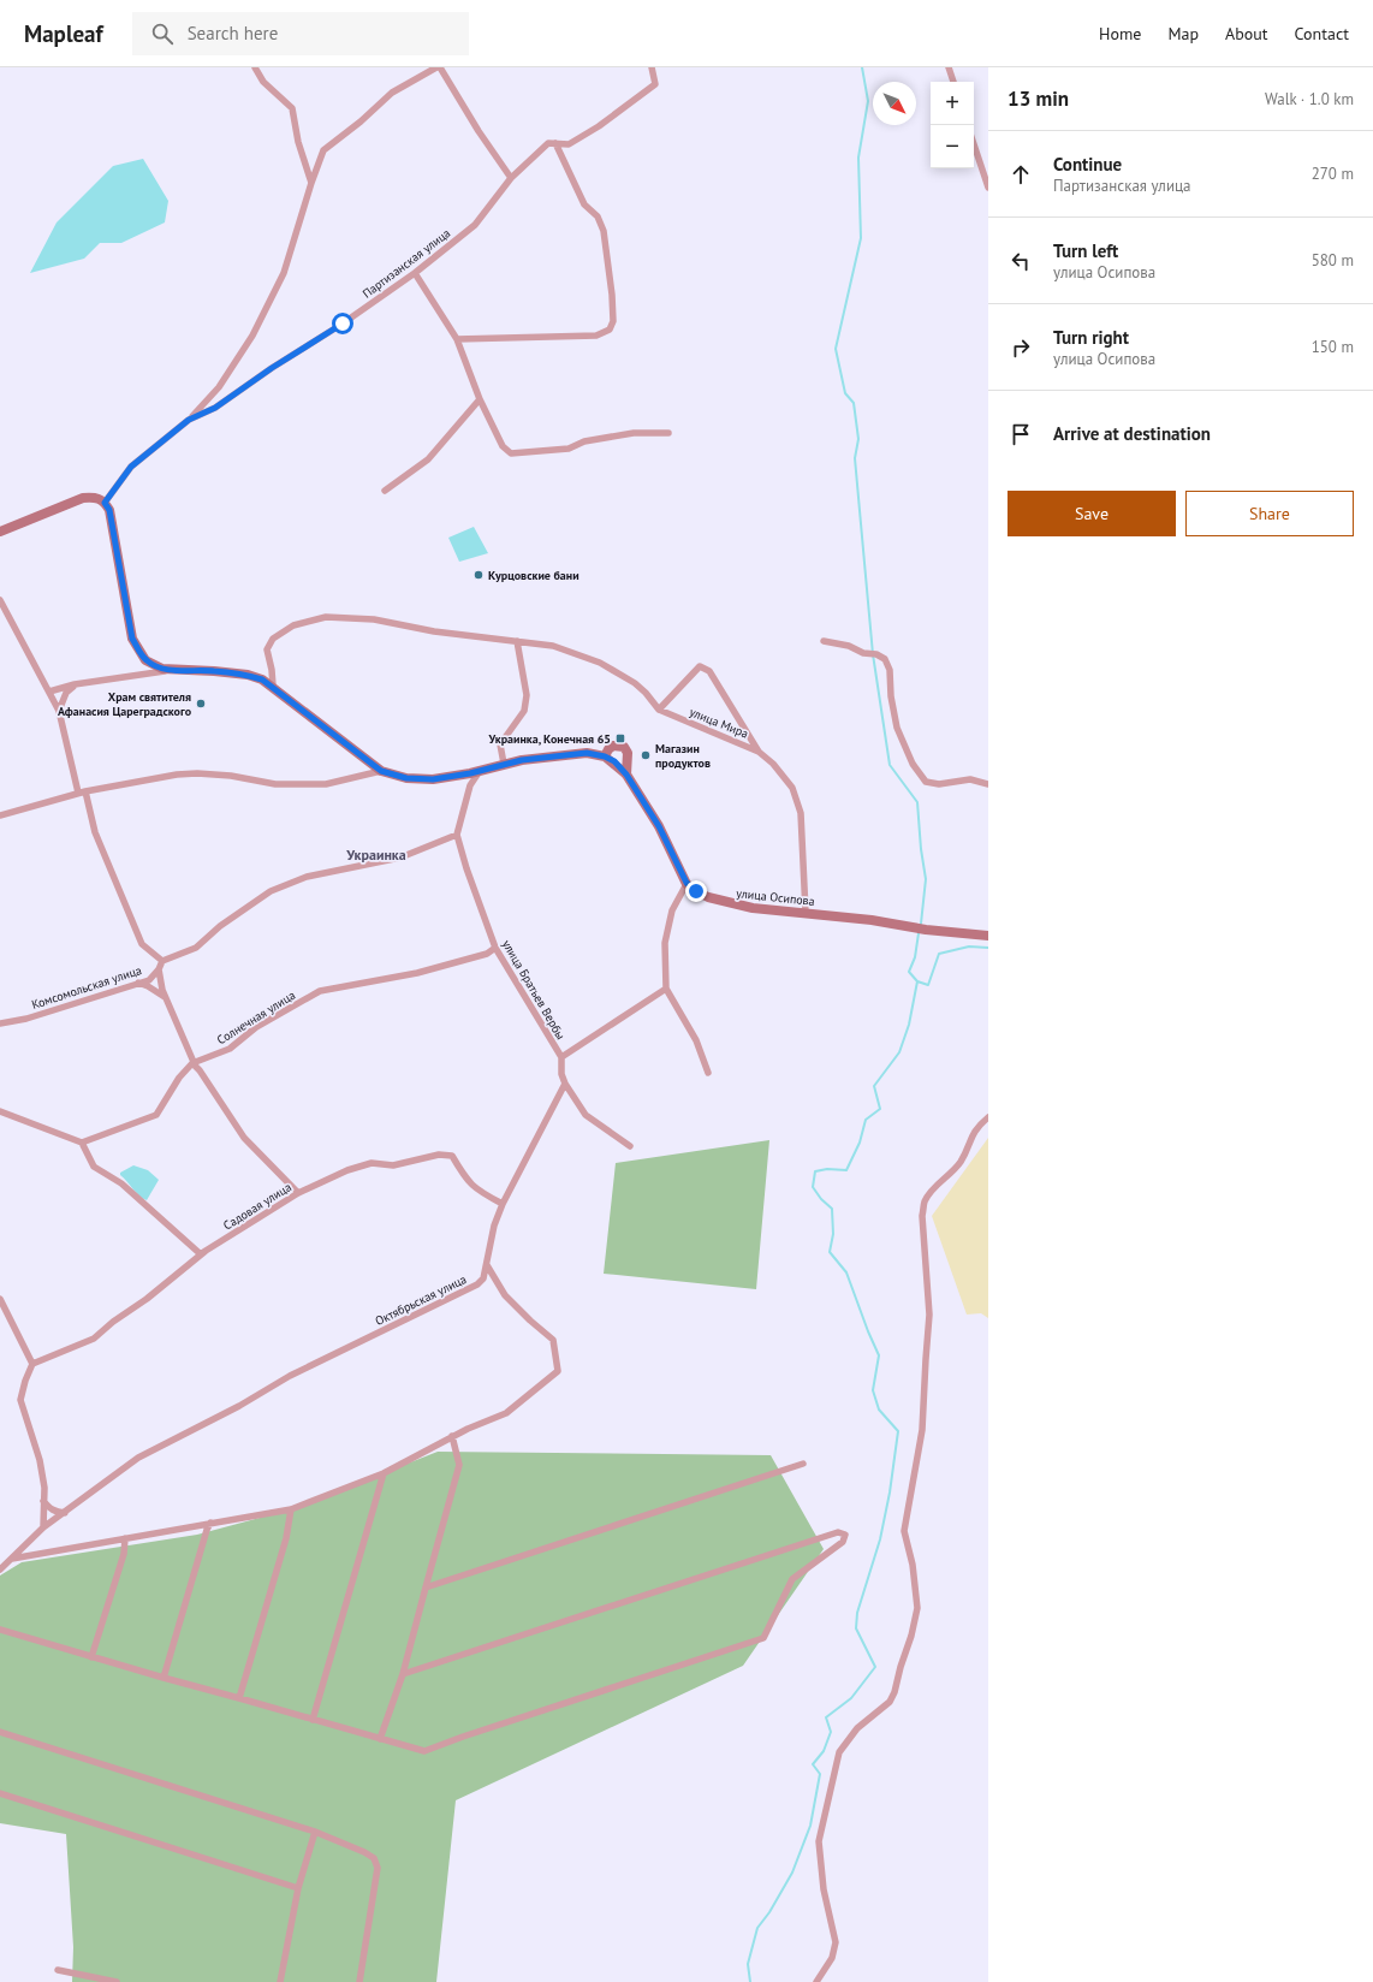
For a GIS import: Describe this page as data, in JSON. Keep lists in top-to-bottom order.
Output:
{
  "streets": {
    "main road": ["улица Осипова"],
    "street": [
      "Партизанская улица",
      "улица Мира",
      "Комсомольская улица",
      "улица Братьев Вербы",
      "Солнечная улица",
      "Садовая улица",
      "Октябрьская улица"
    ]
  },
  "crossings": [
    ["улица Мира", "улица Осипова"],
    ["улица Братьев Вербы", "Солнечная улица"],
    ["Садовая улица", "Октябрьская улица"]
  ],
  "districts": ["Украинка"],
  "places": {
    "other": ["Курцовские бани", "Храм святителя Афанасия Цареградского", "Магазин продуктов"],
    "transit": ["Украинка, Конечная 65"]
  },
  "north": "bottom right",
  "page": {
    "header": "Mapleaf",
    "search": "Search here",
    "nav": [
      "Home",
      "Map",
      "About",
      "Contact"
    ],
    "heading": ["13 min", "Walk · 1.0 km"],
    "map_buttons": ["+", "−"],
    "list": [
      ["Continue", "Партизанская улица", "270 m"],
      ["Turn left", "улица Осипова", "580 m"],
      ["Turn right", "улица Осипова", "150 m"],
      "Arrive at destination"
    ],
    "buttons": ["Save", "Share"]
  }
}
